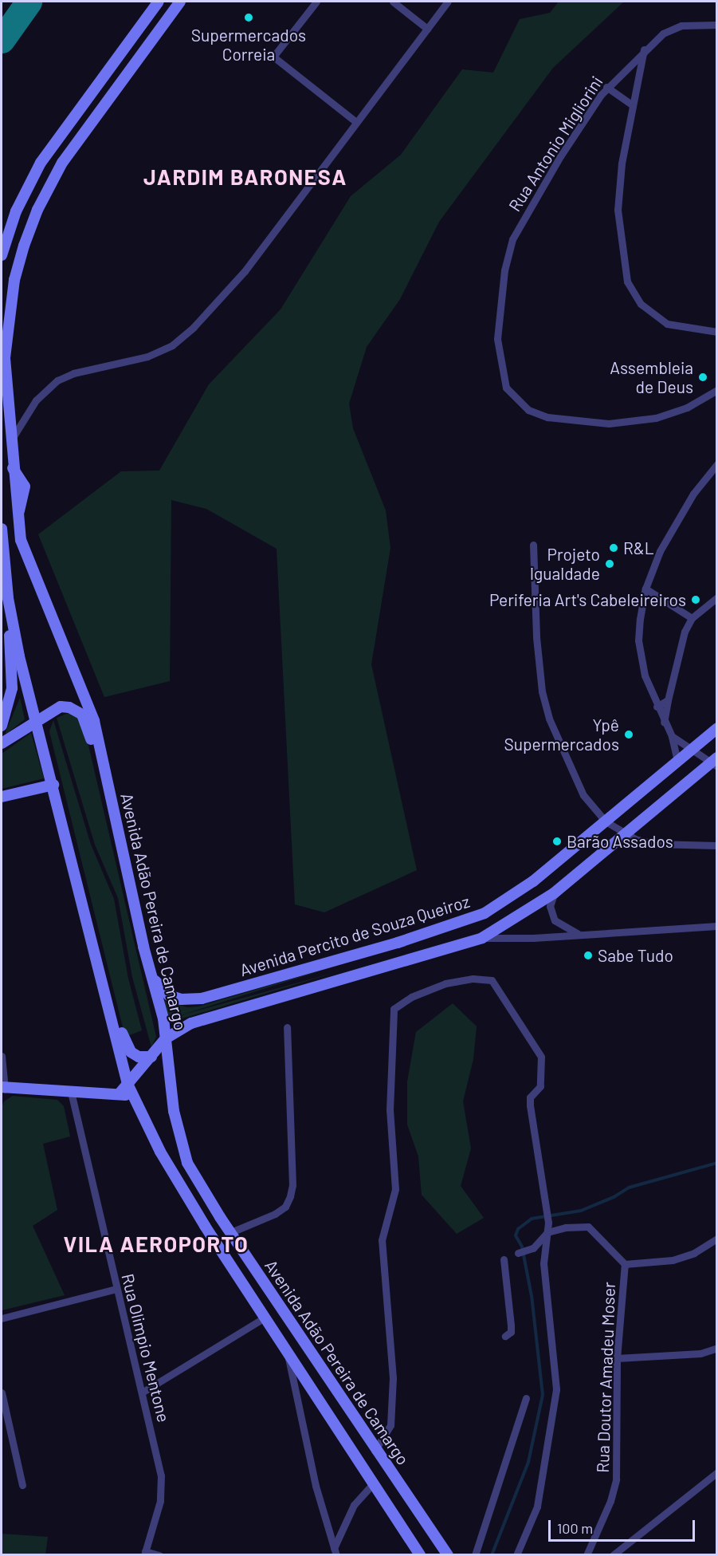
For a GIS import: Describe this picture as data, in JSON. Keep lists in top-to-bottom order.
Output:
{
  "streets": {
    "main road": ["Avenida Adão Pereira de Camargo", "Avenida Percito de Souza Queiroz"],
    "street": ["Rua Antonio Migliorini", "Rua Olimpio Mentone", "Rua Doutor Amadeu Moser"]
  },
  "crossings": [
    ["Avenida Adão Pereira de Camargo", "Avenida Percito de Souza Queiroz"]
  ],
  "districts": ["JARDIM BARONESA", "VILA AEROPORTO"],
  "places": [
    "Supermercados Correia",
    "Assembleia de Deus",
    "R&L",
    "Projeto Igualdade",
    "Periferia Art's Cabeleireiros",
    "Ypê Supermercados",
    "Barão Assados",
    "Sabe Tudo"
  ],
  "scale_bar": "100 m"
}
